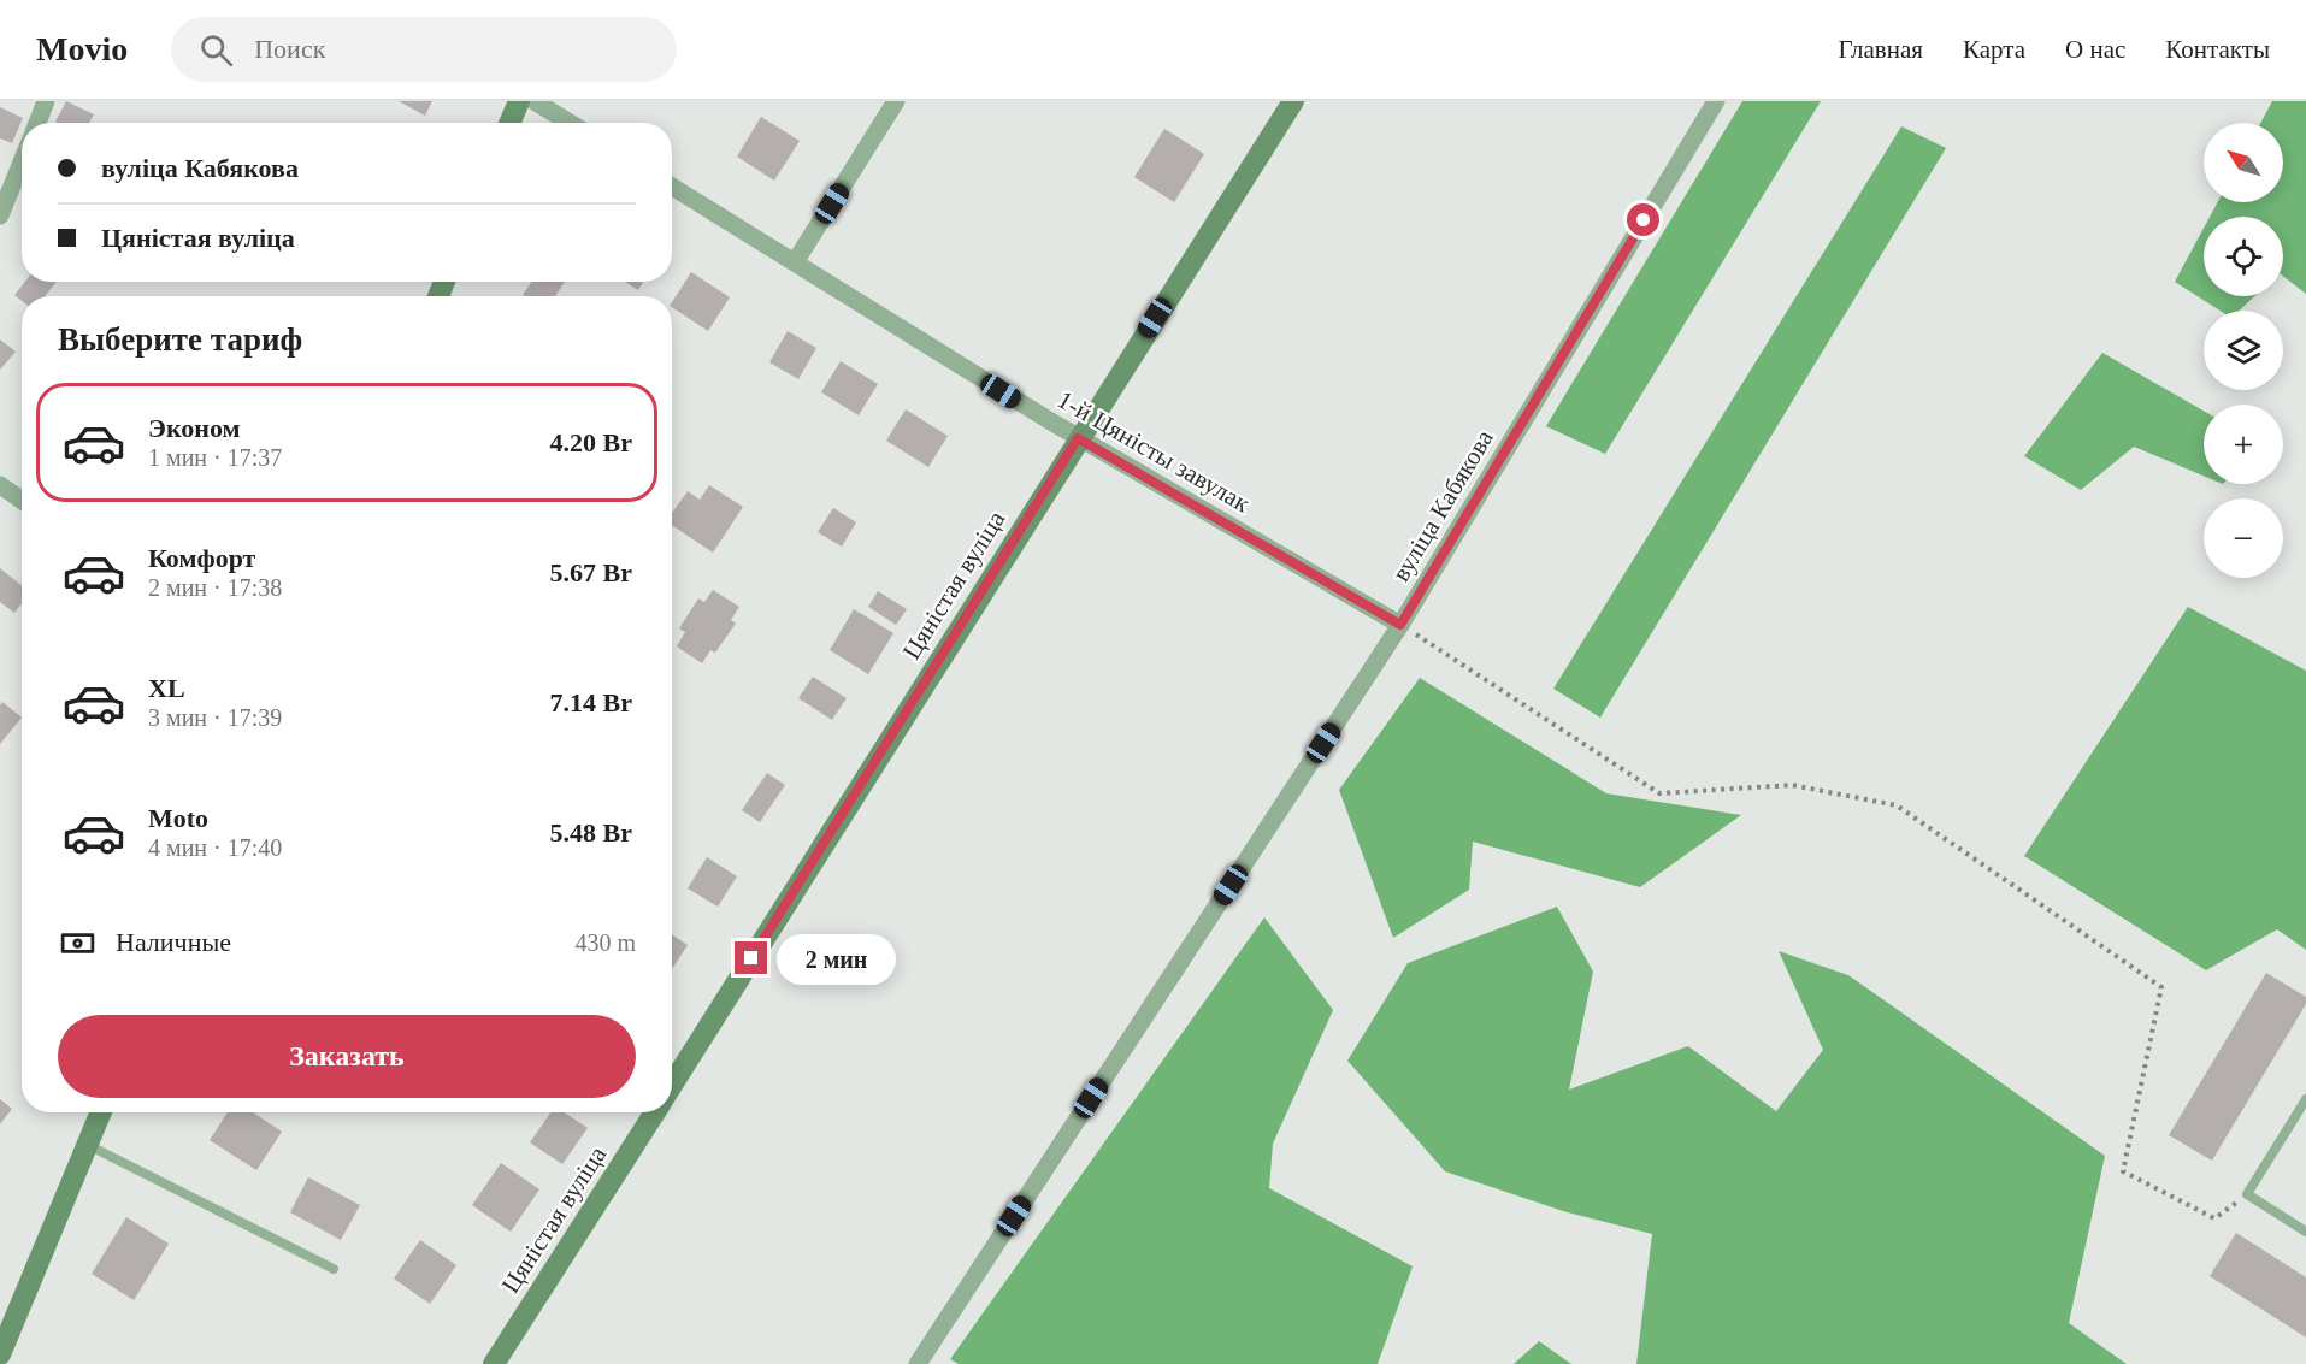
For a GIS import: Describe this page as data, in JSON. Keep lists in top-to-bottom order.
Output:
{
  "streets": {
    "street": ["1-й Цяністы завулак", "вуліца Кабякова", "Цяністая вуліца"]
  },
  "crossings": [
    ["1-й Цяністы завулак", "вуліца Кабякова"],
    ["1-й Цяністы завулак", "Цяністая вуліца"]
  ],
  "north": "top left",
  "page": {
    "header": "Movio",
    "search": "Поиск",
    "nav": [
      "Главная",
      "Карта",
      "О нас",
      "Контакты"
    ],
    "map_buttons": ["+", "−"],
    "banner": ["вуліца Кабякова", "Цяністая вуліца"],
    "heading": "Выберите тариф",
    "list": [
      {
        "name": "Эконом",
        "note": "1 мин · 17:37",
        "value": "4.20 Br"
      },
      {
        "name": "Комфорт",
        "note": "2 мин · 17:38",
        "value": "5.67 Br"
      },
      {
        "name": "XL",
        "note": "3 мин · 17:39",
        "value": "7.14 Br"
      },
      {
        "name": "Moto",
        "note": "4 мин · 17:40",
        "value": "5.48 Br"
      }
    ],
    "pay": ["Наличные", "430 m"],
    "bubble": "2 мин",
    "buttons": "Заказать"
  }
}
